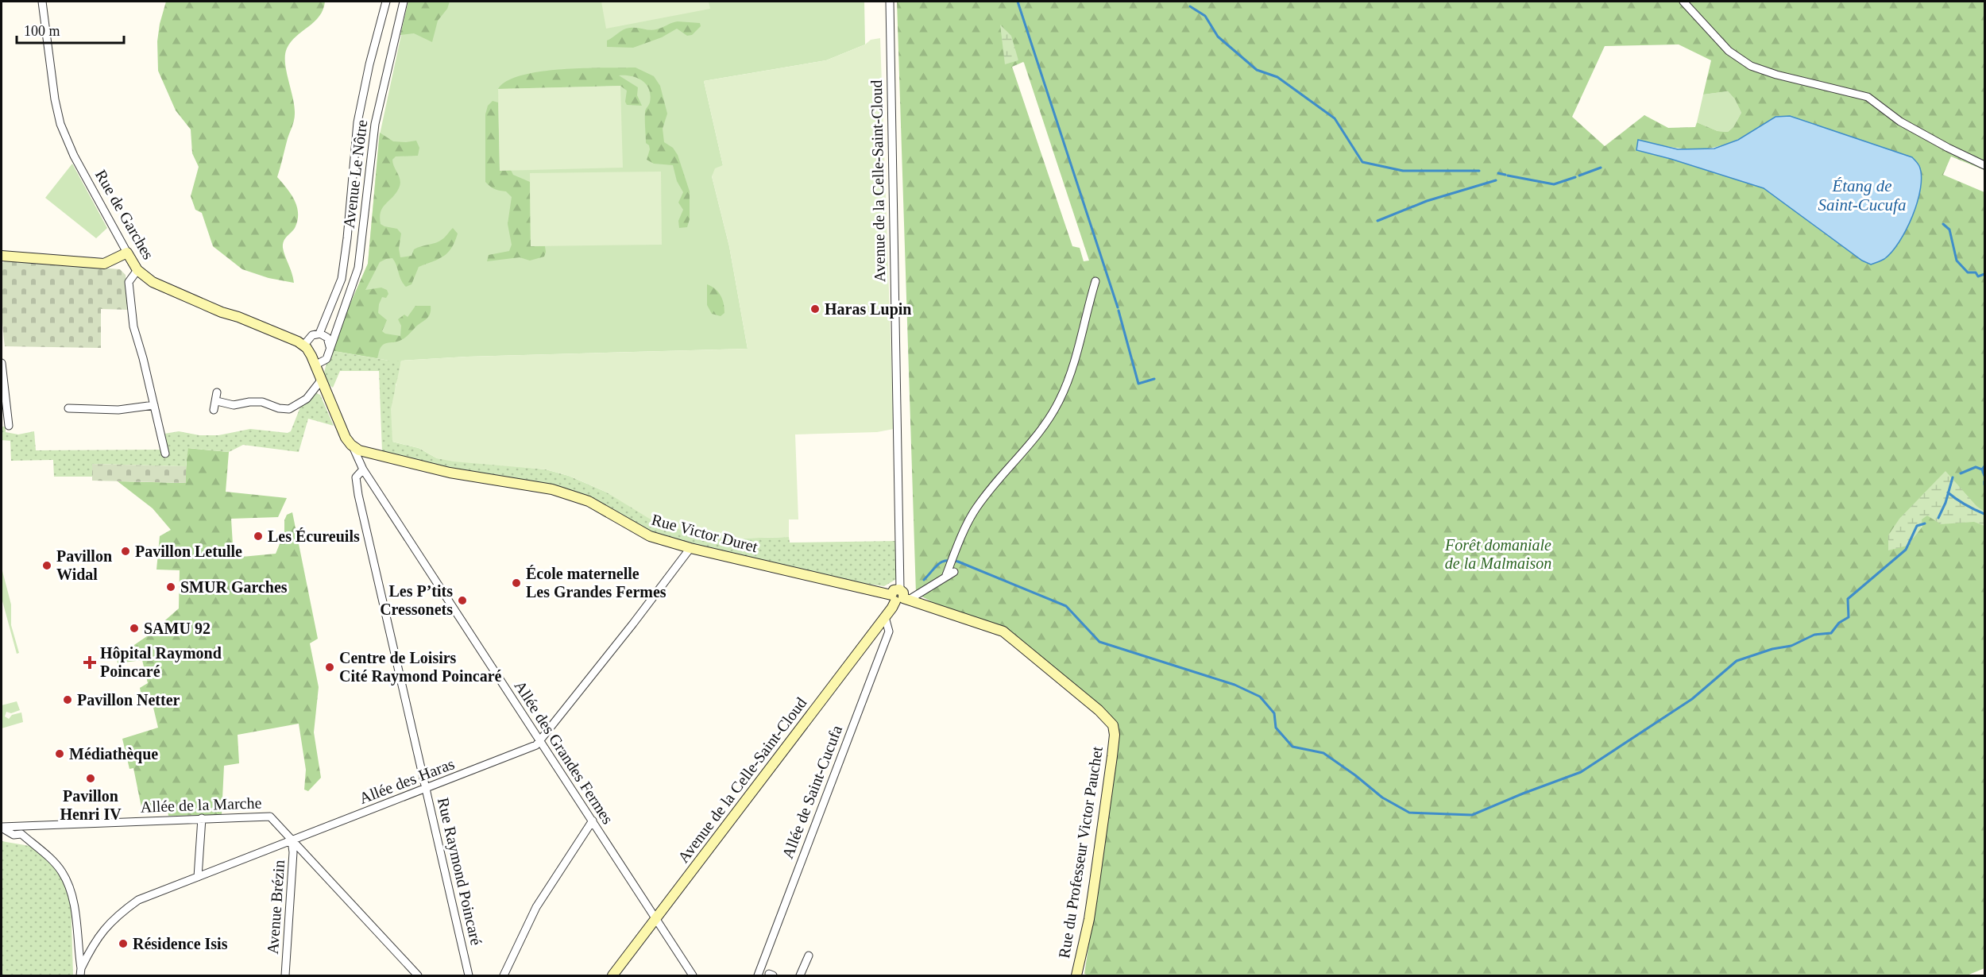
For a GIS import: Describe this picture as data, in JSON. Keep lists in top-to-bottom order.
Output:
{
  "streets": {
    "street": [
      "Avenue Le Nôtre",
      "Avenue de la Celle-Saint-Cloud",
      "Rue de Garches",
      "Rue Victor Duret",
      "Allée des Grandes Fermes",
      "Allée des Haras",
      "Allée de Saint-Cucufa",
      "Allée de la Marche",
      "Rue du Professeur Victor Pauchet",
      "Rue Raymond Poincaré",
      "Avenue Brézin"
    ]
  },
  "crossings": [
    ["Avenue de la Celle-Saint-Cloud", "Rue Victor Duret"],
    ["Avenue de la Celle-Saint-Cloud", "Allée des Grandes Fermes"],
    ["Avenue de la Celle-Saint-Cloud", "Allée de Saint-Cucufa"],
    ["Avenue de la Celle-Saint-Cloud", "Rue du Professeur Victor Pauchet"],
    ["Rue Victor Duret", "Allée des Grandes Fermes"],
    ["Rue Victor Duret", "Allée des Haras"],
    ["Rue Victor Duret", "Rue du Professeur Victor Pauchet"],
    ["Allée des Grandes Fermes", "Allée des Haras"],
    ["Allée des Grandes Fermes", "Rue Raymond Poincaré"],
    ["Allée des Haras", "Allée de la Marche"],
    ["Allée des Haras", "Rue Raymond Poincaré"],
    ["Allée des Haras", "Avenue Brézin"],
    ["Allée de la Marche", "Avenue Brézin"]
  ],
  "water": ["Étang de Saint-Cucufa"],
  "parks": ["Forêt domaniale de la Malmaison"],
  "places": {
    "other": [
      "Haras Lupin",
      "Les Écureuils",
      "Pavillon Letulle",
      "Pavillon Widal",
      "École maternelle Les Grandes Fermes",
      "SMUR Garches",
      "Les P’tits Cressonets",
      "SAMU 92",
      "Centre de Loisirs Cité Raymond Poincaré",
      "Pavillon Netter",
      "Médiathèque",
      "Pavillon Henri IV",
      "Résidence Isis"
    ],
    "health": ["Hôpital Raymond Poincaré"]
  },
  "scale_bar": "100 m"
}
